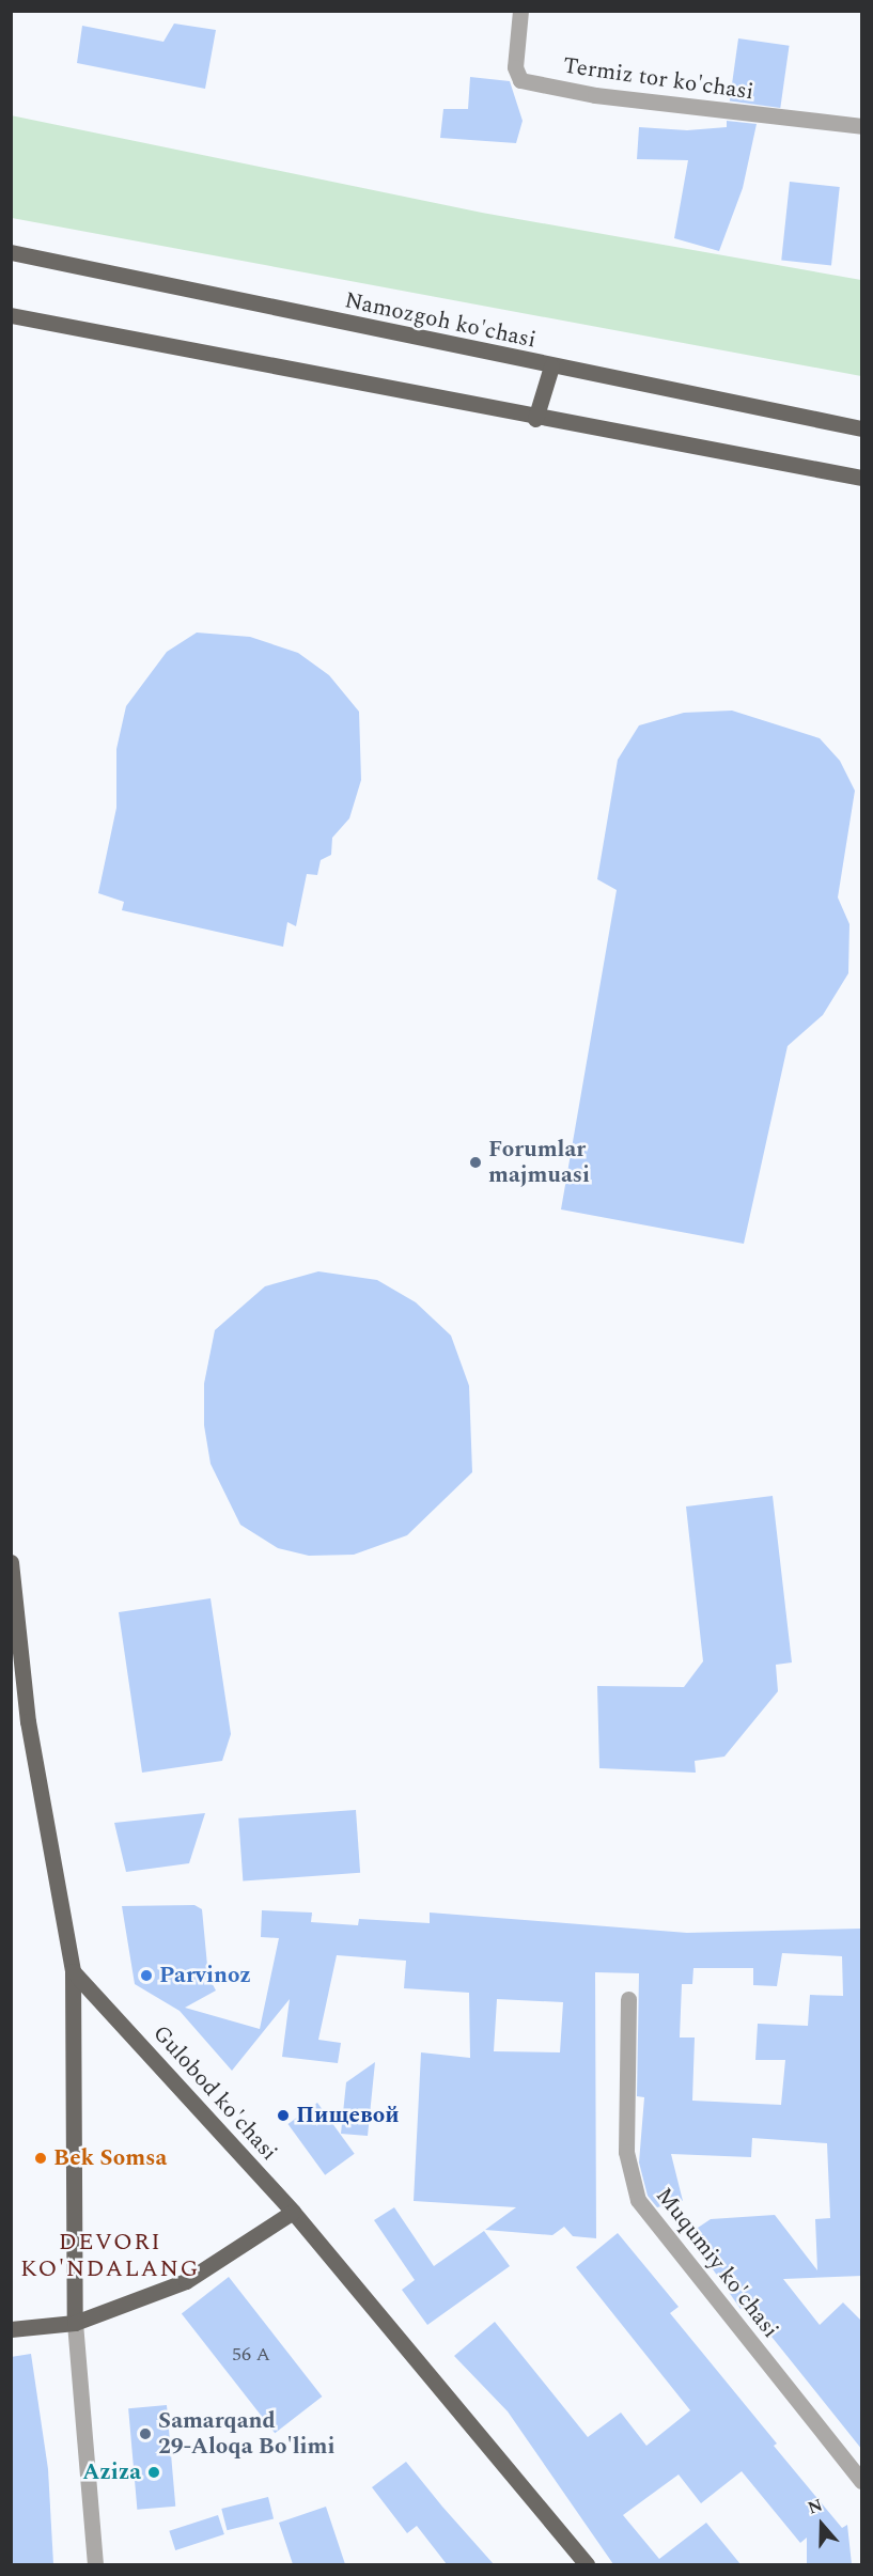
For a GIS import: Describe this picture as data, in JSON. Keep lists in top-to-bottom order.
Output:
{
  "streets": {
    "main road": ["Namozgoh ko'chasi", "Gulobod ko'chasi"],
    "street": ["Termiz tor ko'chasi", "Muqumiy ko'chasi"]
  },
  "districts": ["DEVORI KO'NDALANG"],
  "places": [
    "Forumlar majmuasi",
    "Parvinoz",
    "Пищевой",
    "Bek Somsa",
    "Samarqand 29-Aloqa Bo'limi",
    "Aziza"
  ],
  "house_numbers": ["56 А"],
  "north": "top"
}
